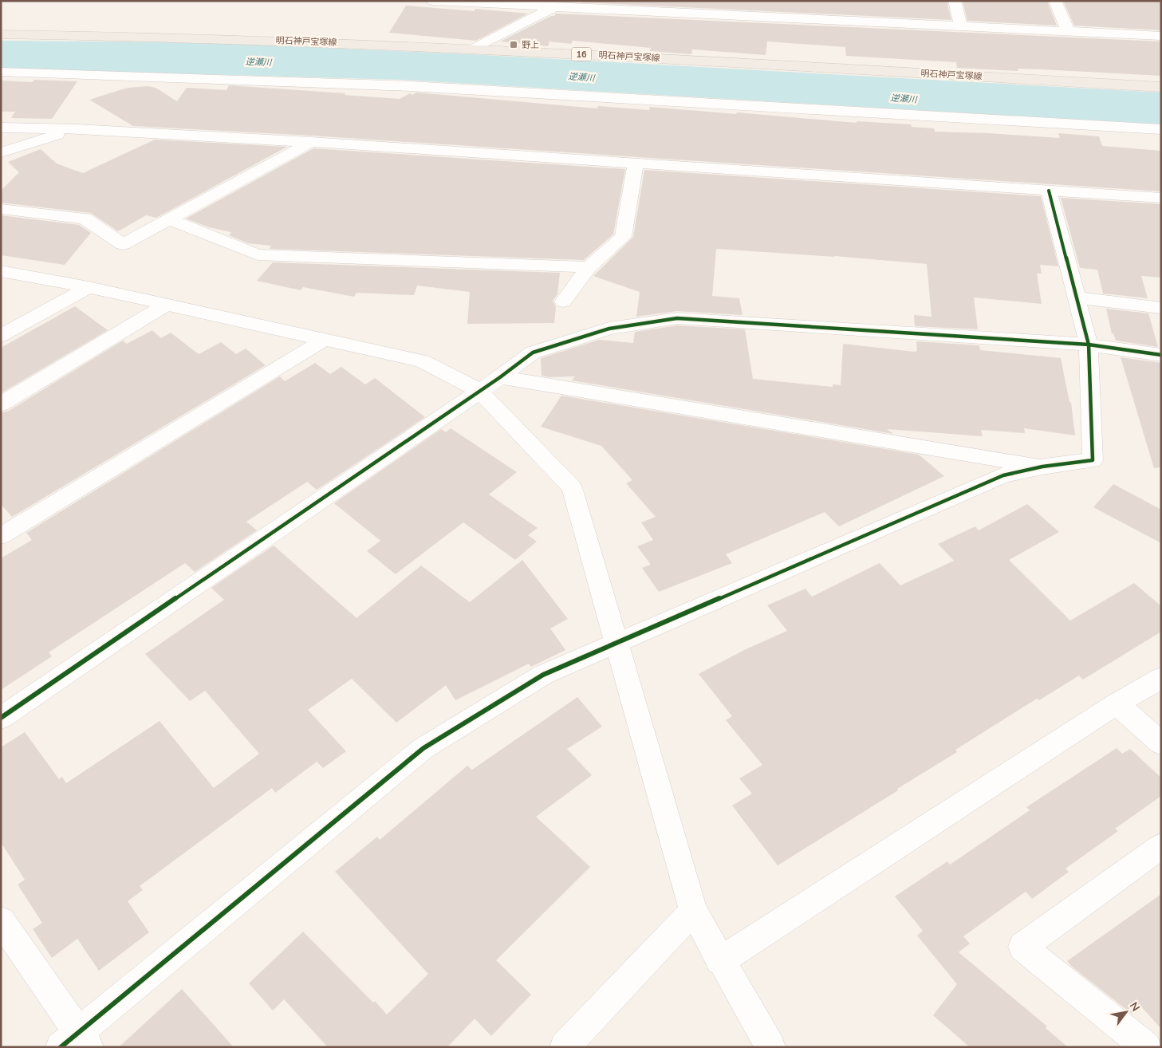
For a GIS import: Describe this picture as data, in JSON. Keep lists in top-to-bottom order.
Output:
{
  "streets": {
    "main road": ["明石神戸宝塚線", "16"]
  },
  "water": ["逆瀬川"],
  "places": {
    "transit": ["野上"]
  },
  "north": "top right"
}
